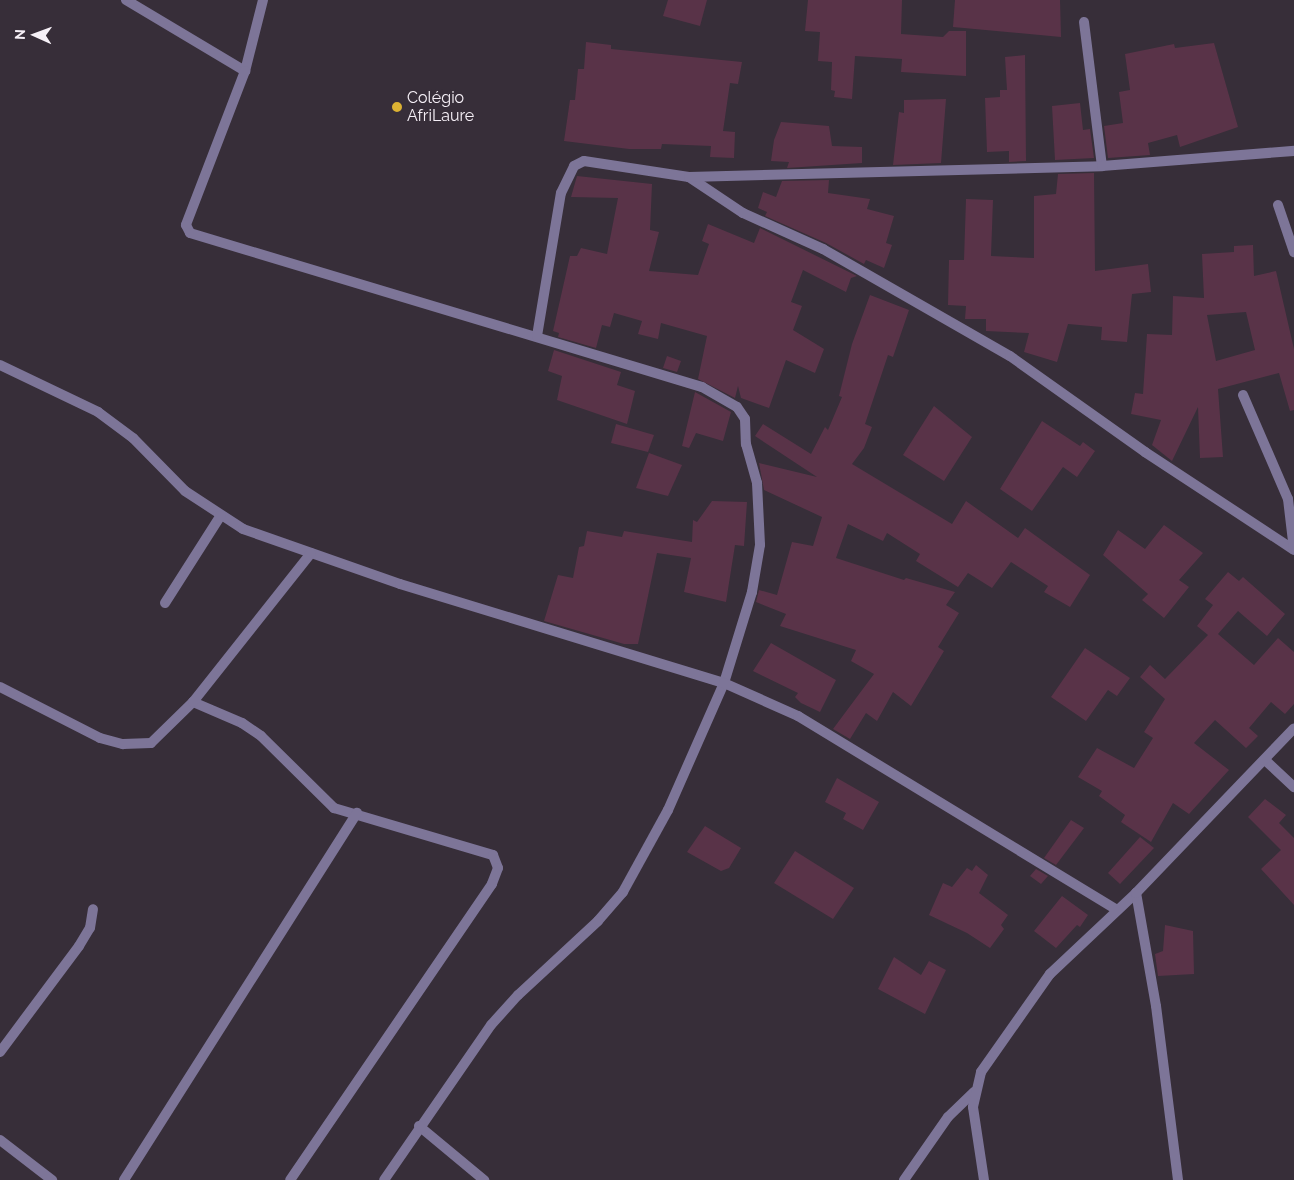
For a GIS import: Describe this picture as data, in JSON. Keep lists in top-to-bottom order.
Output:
{
  "places": ["Colégio AfriLaure"],
  "north": "left"
}
